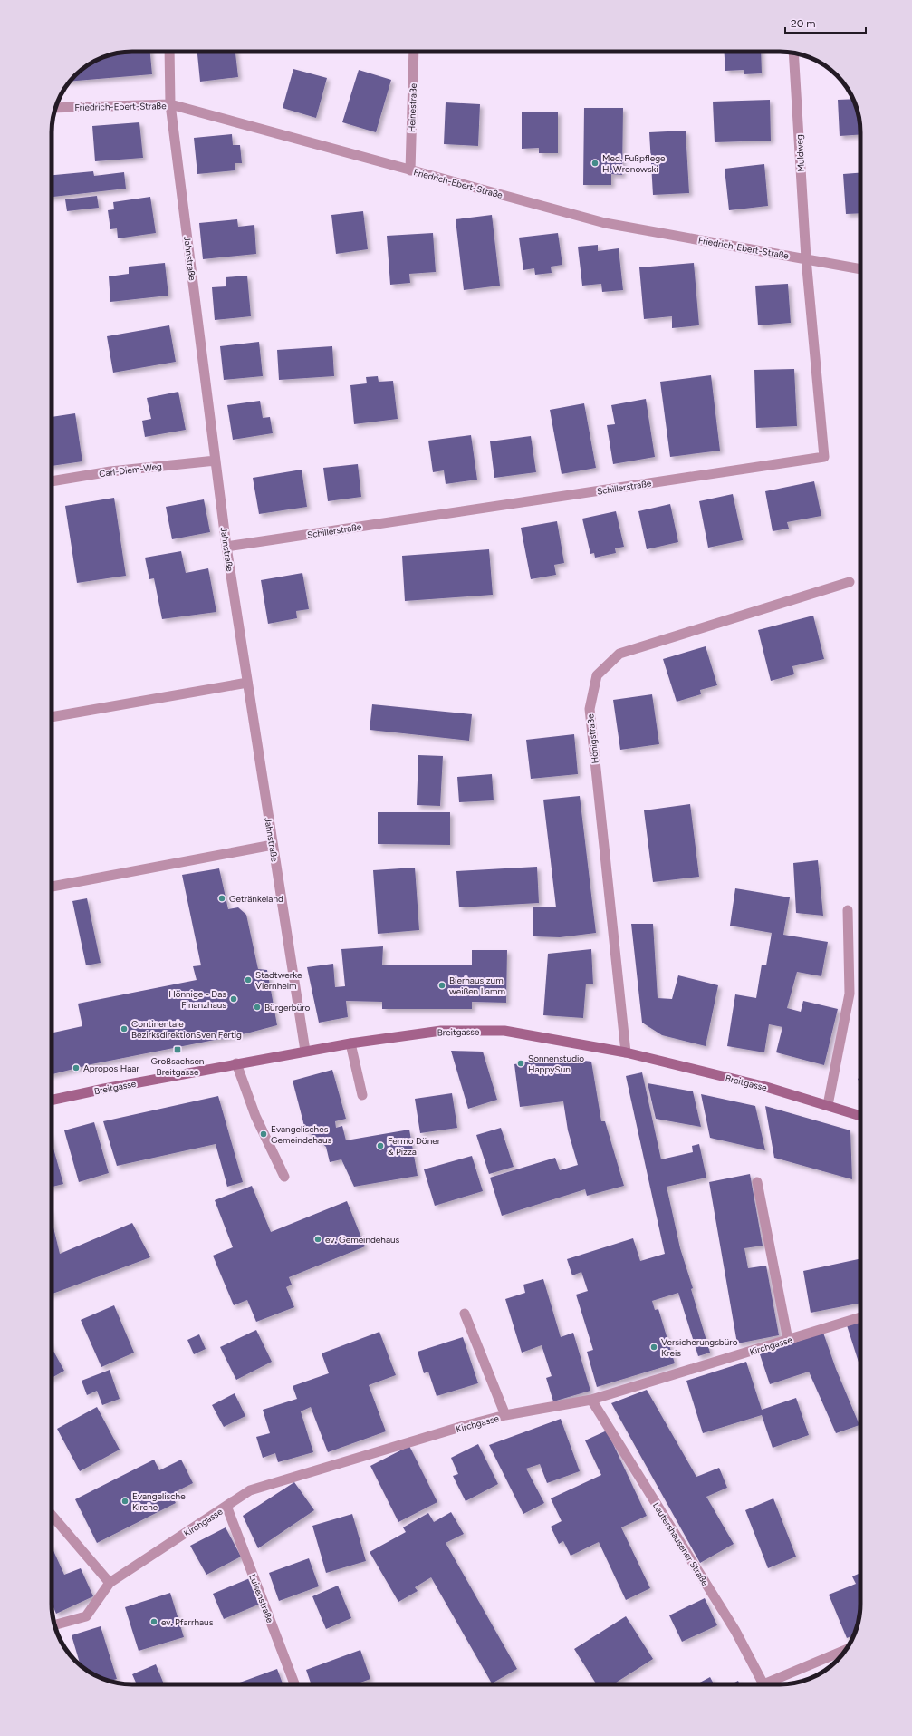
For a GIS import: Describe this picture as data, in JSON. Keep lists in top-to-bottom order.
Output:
{
  "streets": {
    "main road": ["Breitgasse"],
    "street": [
      "Friedrich-Ebert-Straße",
      "Heinestraße",
      "Muldweg",
      "Jahnstraße",
      "Carl-Diem-Weg",
      "Schillerstraße",
      "Hönigstraße",
      "Kirchgasse",
      "Leutershausener Straße",
      "Luisenstraße"
    ]
  },
  "crossings": [
    ["Friedrich-Ebert-Straße", "Heinestraße"],
    ["Friedrich-Ebert-Straße", "Muldweg"],
    ["Friedrich-Ebert-Straße", "Jahnstraße"],
    ["Friedrich-Ebert-Straße", "Schillerstraße"],
    ["Muldweg", "Schillerstraße"],
    ["Jahnstraße", "Carl-Diem-Weg"],
    ["Jahnstraße", "Schillerstraße"],
    ["Jahnstraße", "Breitgasse"],
    ["Hönigstraße", "Breitgasse"],
    ["Kirchgasse", "Leutershausener Straße"],
    ["Kirchgasse", "Luisenstraße"]
  ],
  "places": {
    "other": [
      "Med. Fußpflege H. Wronowski",
      "Getränkeland",
      "Stadtwerke Viernheim",
      "Bierhaus zum weißen Lamm",
      "Hönnige - Das Finanzhaus",
      "Bürgerbüro",
      "Continentale BezirksdirektionSven Fertig",
      "Sonnenstudio HappySun",
      "Apropos Haar",
      "Evangelisches Gemeindehaus",
      "Fermo Döner & Pizza",
      "ev. Gemeindehaus",
      "Versicherungsbüro Kreis",
      "Evangelische Kirche",
      "ev. Pfarrhaus"
    ],
    "transit": ["Großsachsen Breitgasse"]
  },
  "scale_bar": "20 m"
}
